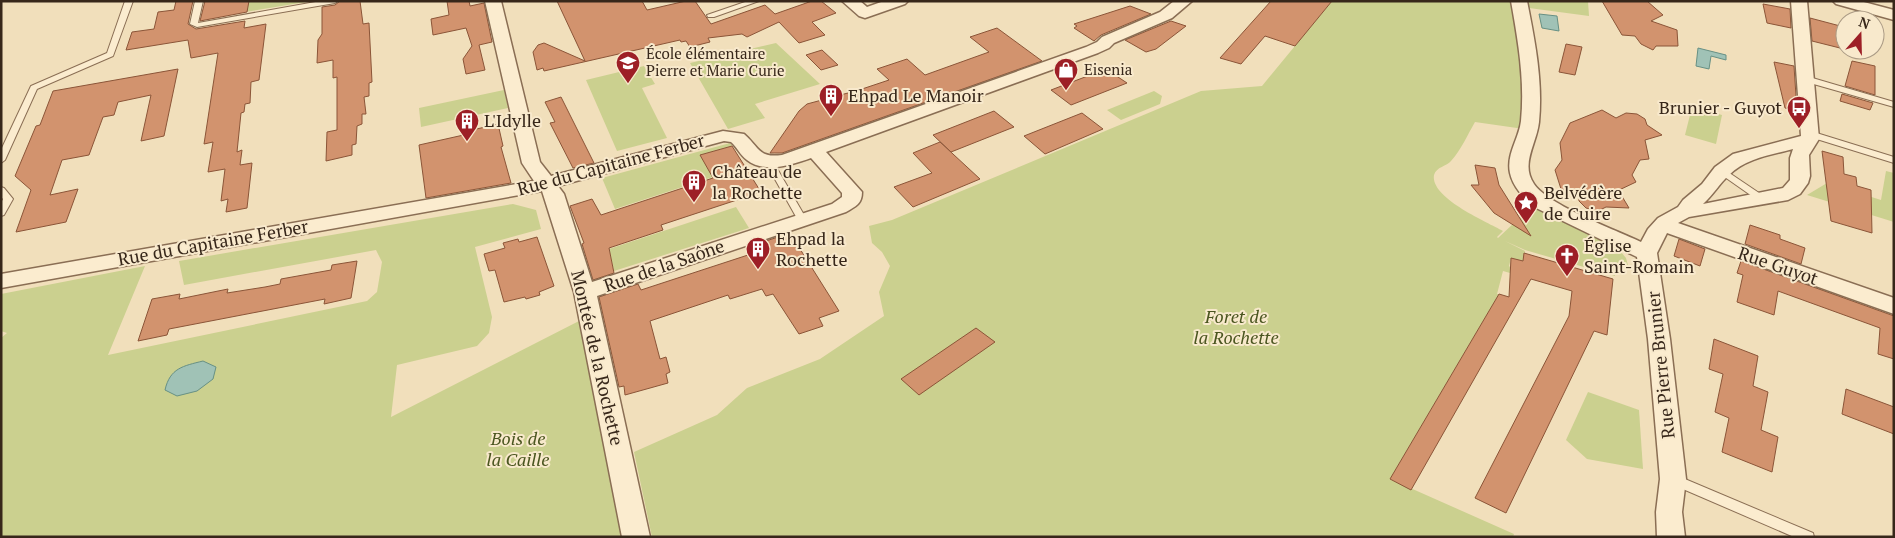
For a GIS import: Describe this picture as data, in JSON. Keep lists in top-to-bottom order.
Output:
{
  "streets": {
    "street": [
      "Rue du Capitaine Ferber",
      "Rue de la Saône",
      "Rue Guyot",
      "Montée de la Rochette",
      "Rue Pierre Brunier"
    ]
  },
  "crossings": [
    ["Rue du Capitaine Ferber", "Montée de la Rochette"],
    ["Rue de la Saône", "Montée de la Rochette"]
  ],
  "parks": ["Foret de la Rochette", "Bois de la Caille"],
  "places": {
    "school or university": ["École élémentaire Pierre et Marie Curie"],
    "shop": ["Eisenia"],
    "building": [
      "Ehpad Le Manoir",
      "L'Idylle",
      "Château de la Rochette",
      "Ehpad la Rochette"
    ],
    "bus stop": ["Brunier - Guyot"],
    "place": ["Belvédère de Cuire"],
    "church": ["Église Saint-Romain"]
  },
  "north": "top"
}
